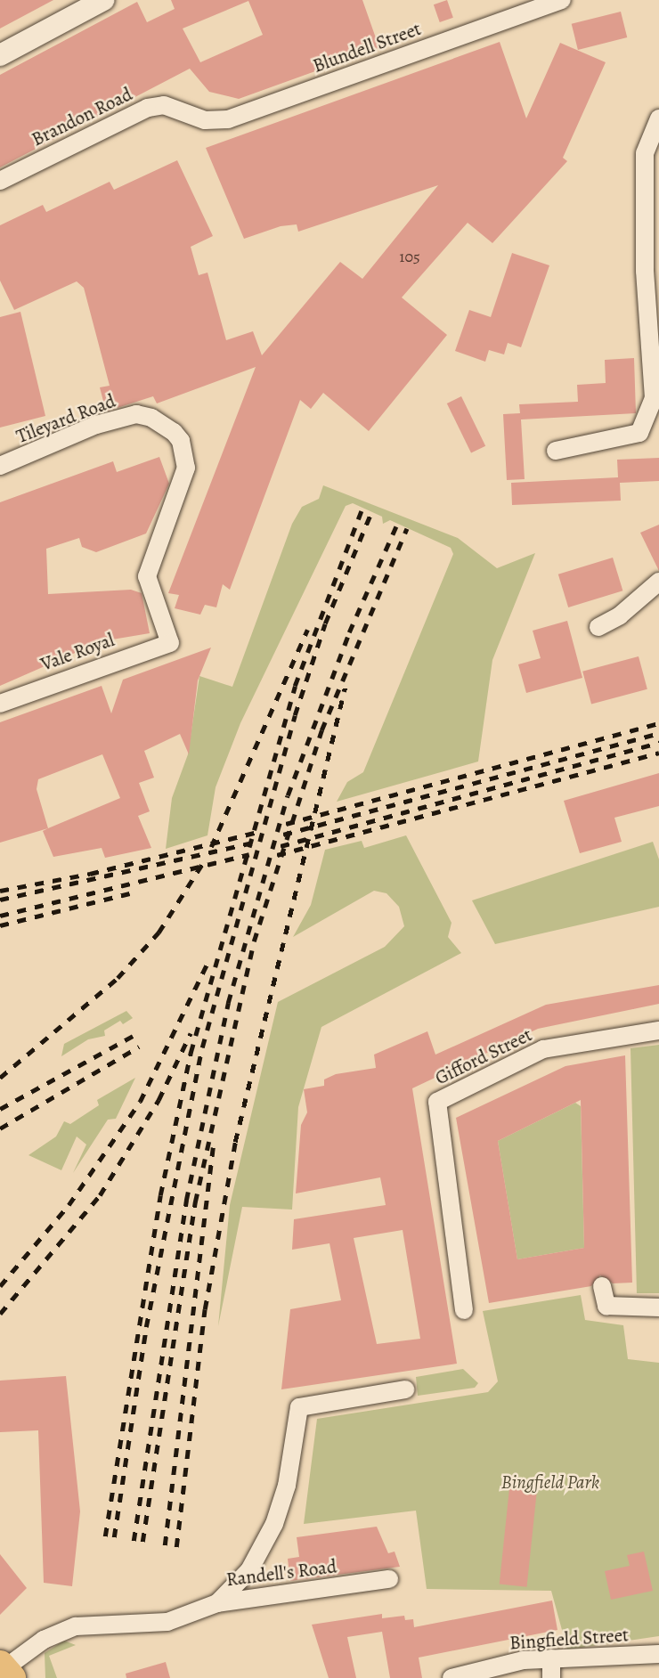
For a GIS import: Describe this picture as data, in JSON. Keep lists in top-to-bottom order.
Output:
{
  "streets": {
    "street": [
      "Blundell Street",
      "Brandon Road",
      "Tileyard Road",
      "Vale Royal",
      "Gifford Street",
      "Randell's Road",
      "Bingfield Street"
    ]
  },
  "crossings": [
    ["Blundell Street", "Brandon Road"],
    ["Tileyard Road", "Vale Royal"]
  ],
  "parks": ["Bingfield Park"],
  "house_numbers": ["105"]
}
